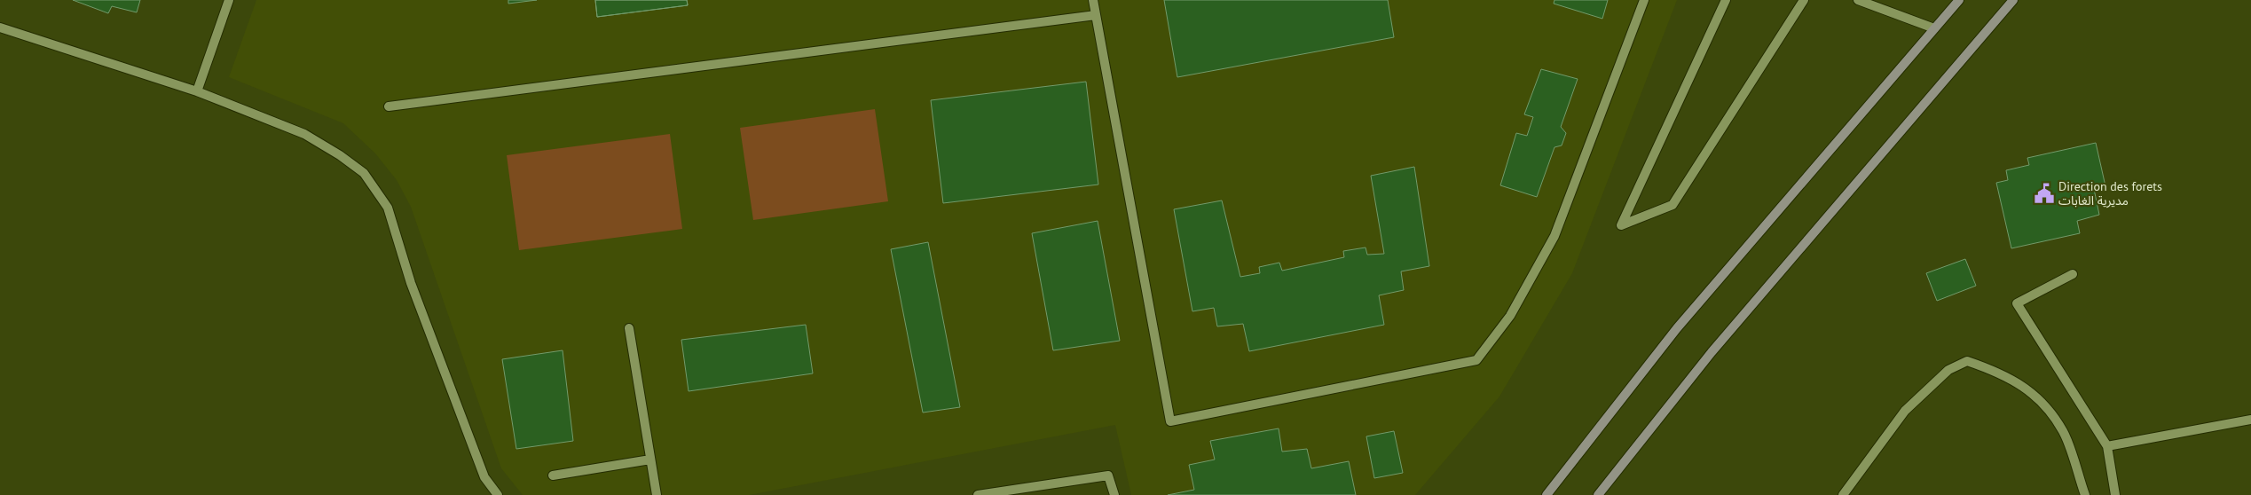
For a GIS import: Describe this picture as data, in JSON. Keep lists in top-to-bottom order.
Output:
{
  "places": {
    "public building": ["Direction des forets مديرية الغابات"]
  }
}
